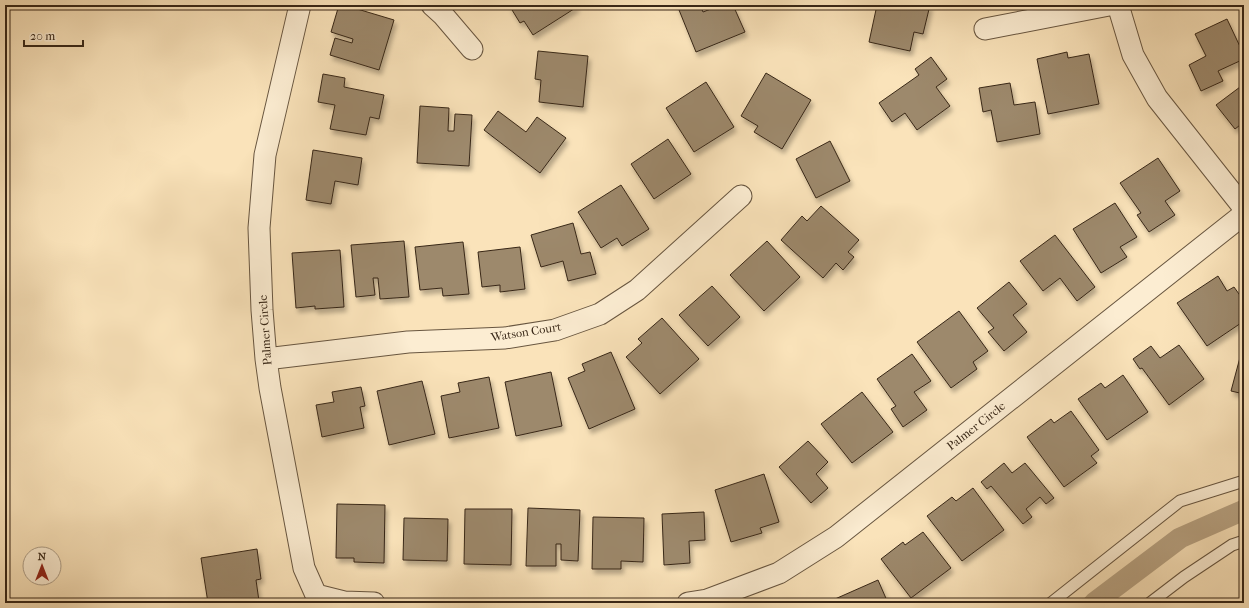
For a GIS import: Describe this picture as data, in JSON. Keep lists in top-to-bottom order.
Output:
{
  "streets": {
    "street": ["Palmer Circle", "Watson Court"]
  },
  "crossings": [
    ["Palmer Circle", "Watson Court"]
  ],
  "scale_bar": "20 m",
  "north": "top"
}
